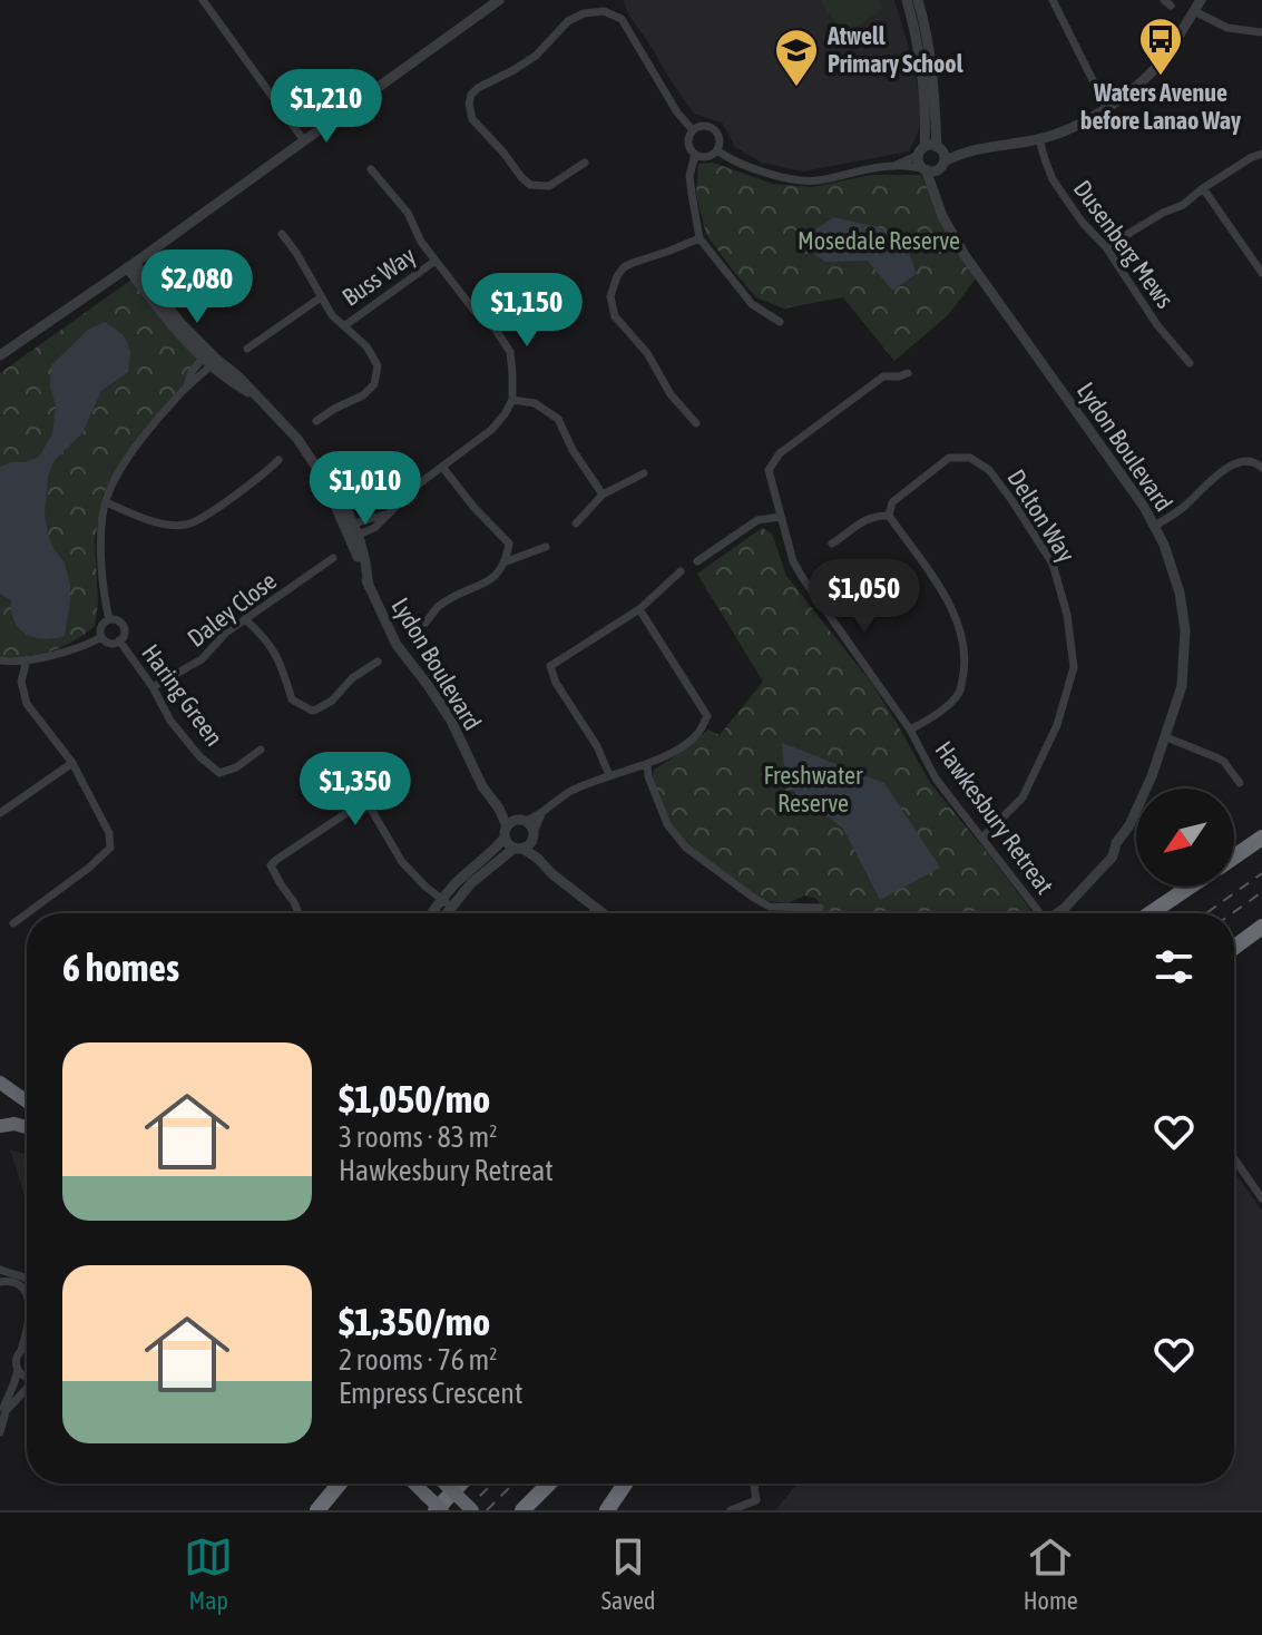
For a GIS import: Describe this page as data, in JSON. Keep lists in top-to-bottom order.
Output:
{
  "streets": {
    "street": [
      "Dusenberg Mews",
      "Buss Way",
      "Lydon Boulevard",
      "Delton Way",
      "Daley Close",
      "Haring Green",
      "Hawkesbury Retreat"
    ]
  },
  "crossings": [
    ["Delton Way", "Hawkesbury Retreat"],
    ["Daley Close", "Haring Green"]
  ],
  "parks": ["Mosedale Reserve", "Freshwater Reserve"],
  "places": {
    "bus stop": ["Waters Avenue before Lanao Way"],
    "school or university": ["Atwell Primary School"]
  },
  "north": "bottom left",
  "page": {
    "price": [
      "$1,210",
      "$2,080",
      "$1,150",
      "$1,010",
      "$1,050",
      "$1,350"
    ],
    "heading": "6 homes",
    "list": [
      {
        "name": "$1,050/mo",
        "note": "3 rooms · 83 m² · Hawkesbury Retreat"
      },
      {
        "name": "$1,350/mo",
        "note": "2 rooms · 76 m² · Empress Crescent"
      }
    ],
    "tabs": ["Map", "Saved", "Home"]
  }
}
